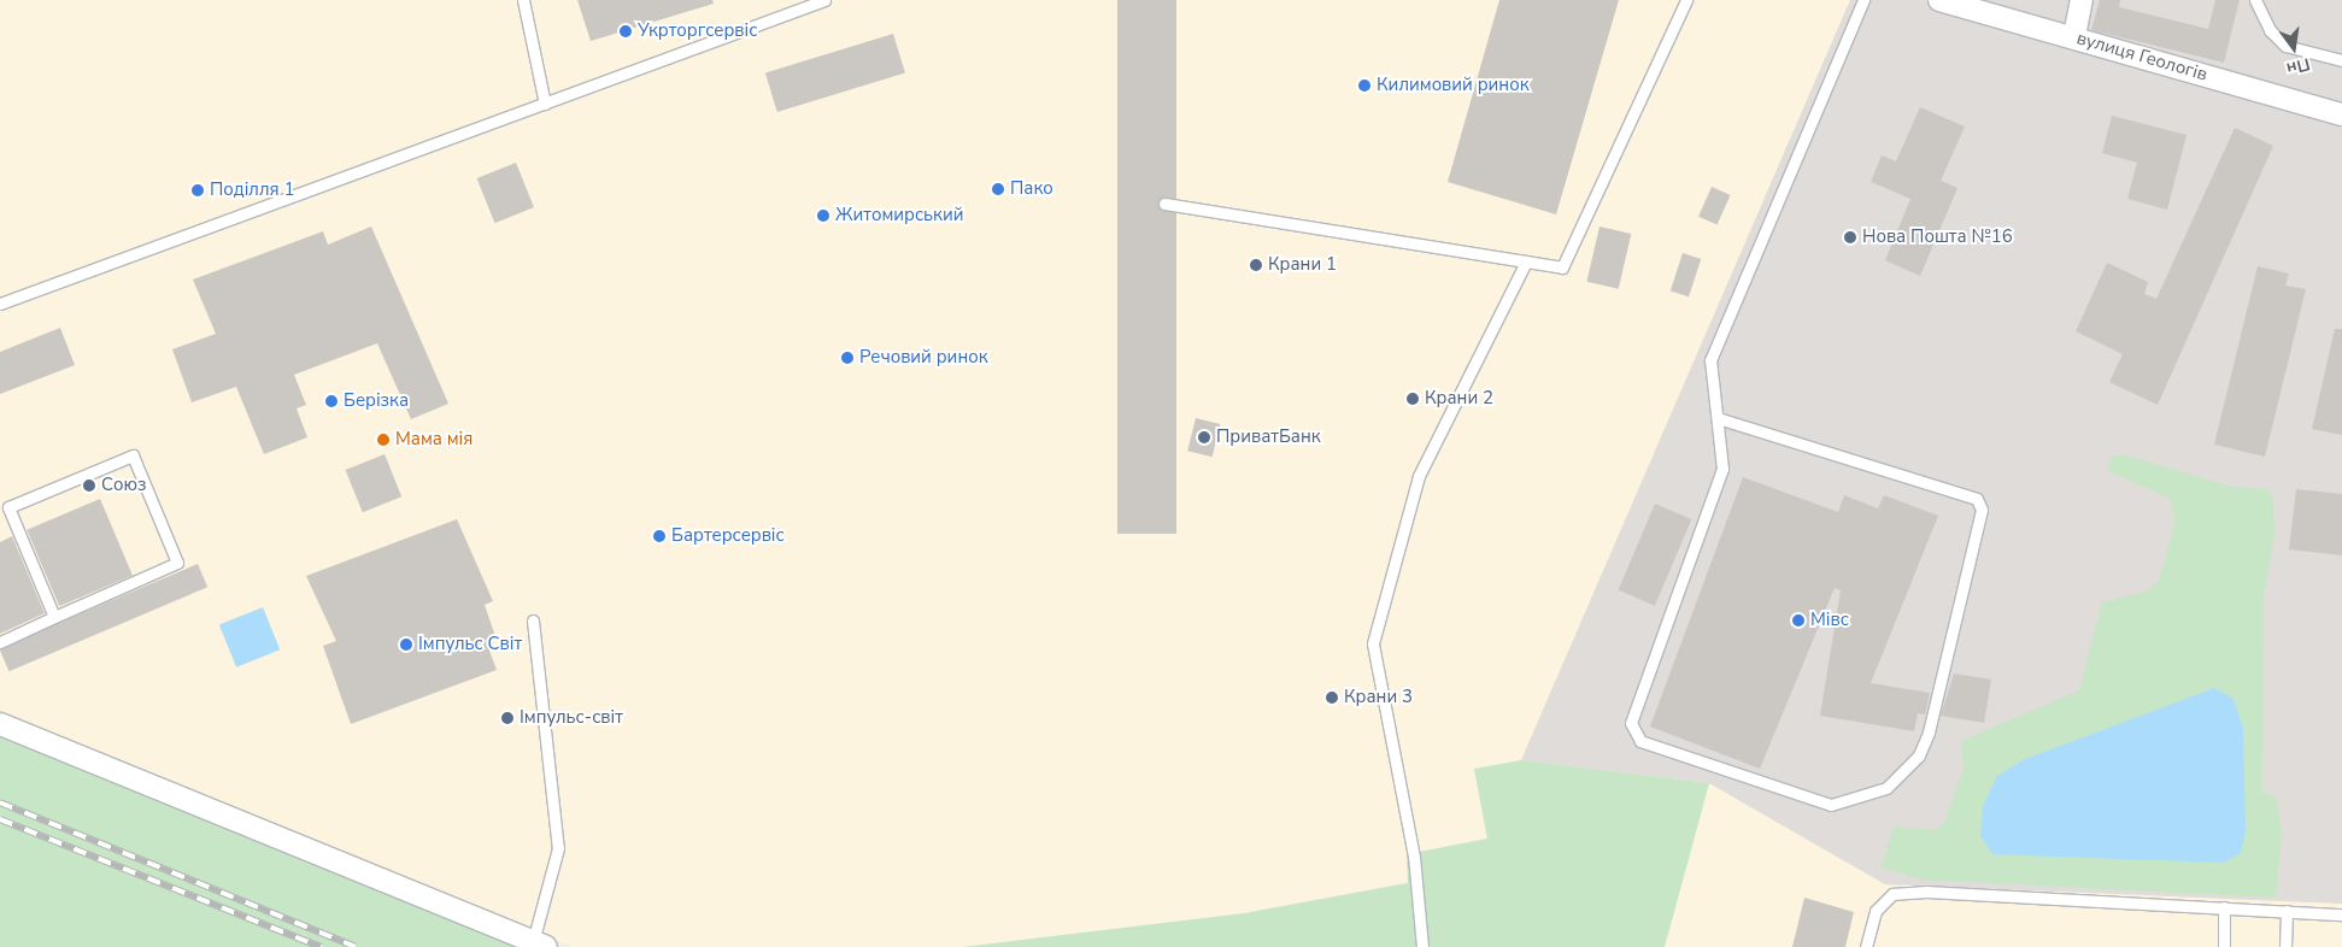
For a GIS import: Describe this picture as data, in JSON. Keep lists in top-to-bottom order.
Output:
{
  "streets": {
    "street": ["вулиця Геологів"]
  },
  "places": [
    "Укрторгсервіс",
    "Килимовий ринок",
    "Пако",
    "Поділля 1",
    "Житомирський",
    "Нова Пошта №16",
    "Крани 1",
    "Речовий ринок",
    "Крани 2",
    "Берізка",
    "ПриватБанк",
    "Мама мія",
    "Союз",
    "Бартерсервіс",
    "Мівс",
    "Імпульс Світ",
    "Крани 3",
    "Імпульс-світ"
  ],
  "north": "bottom"
}
